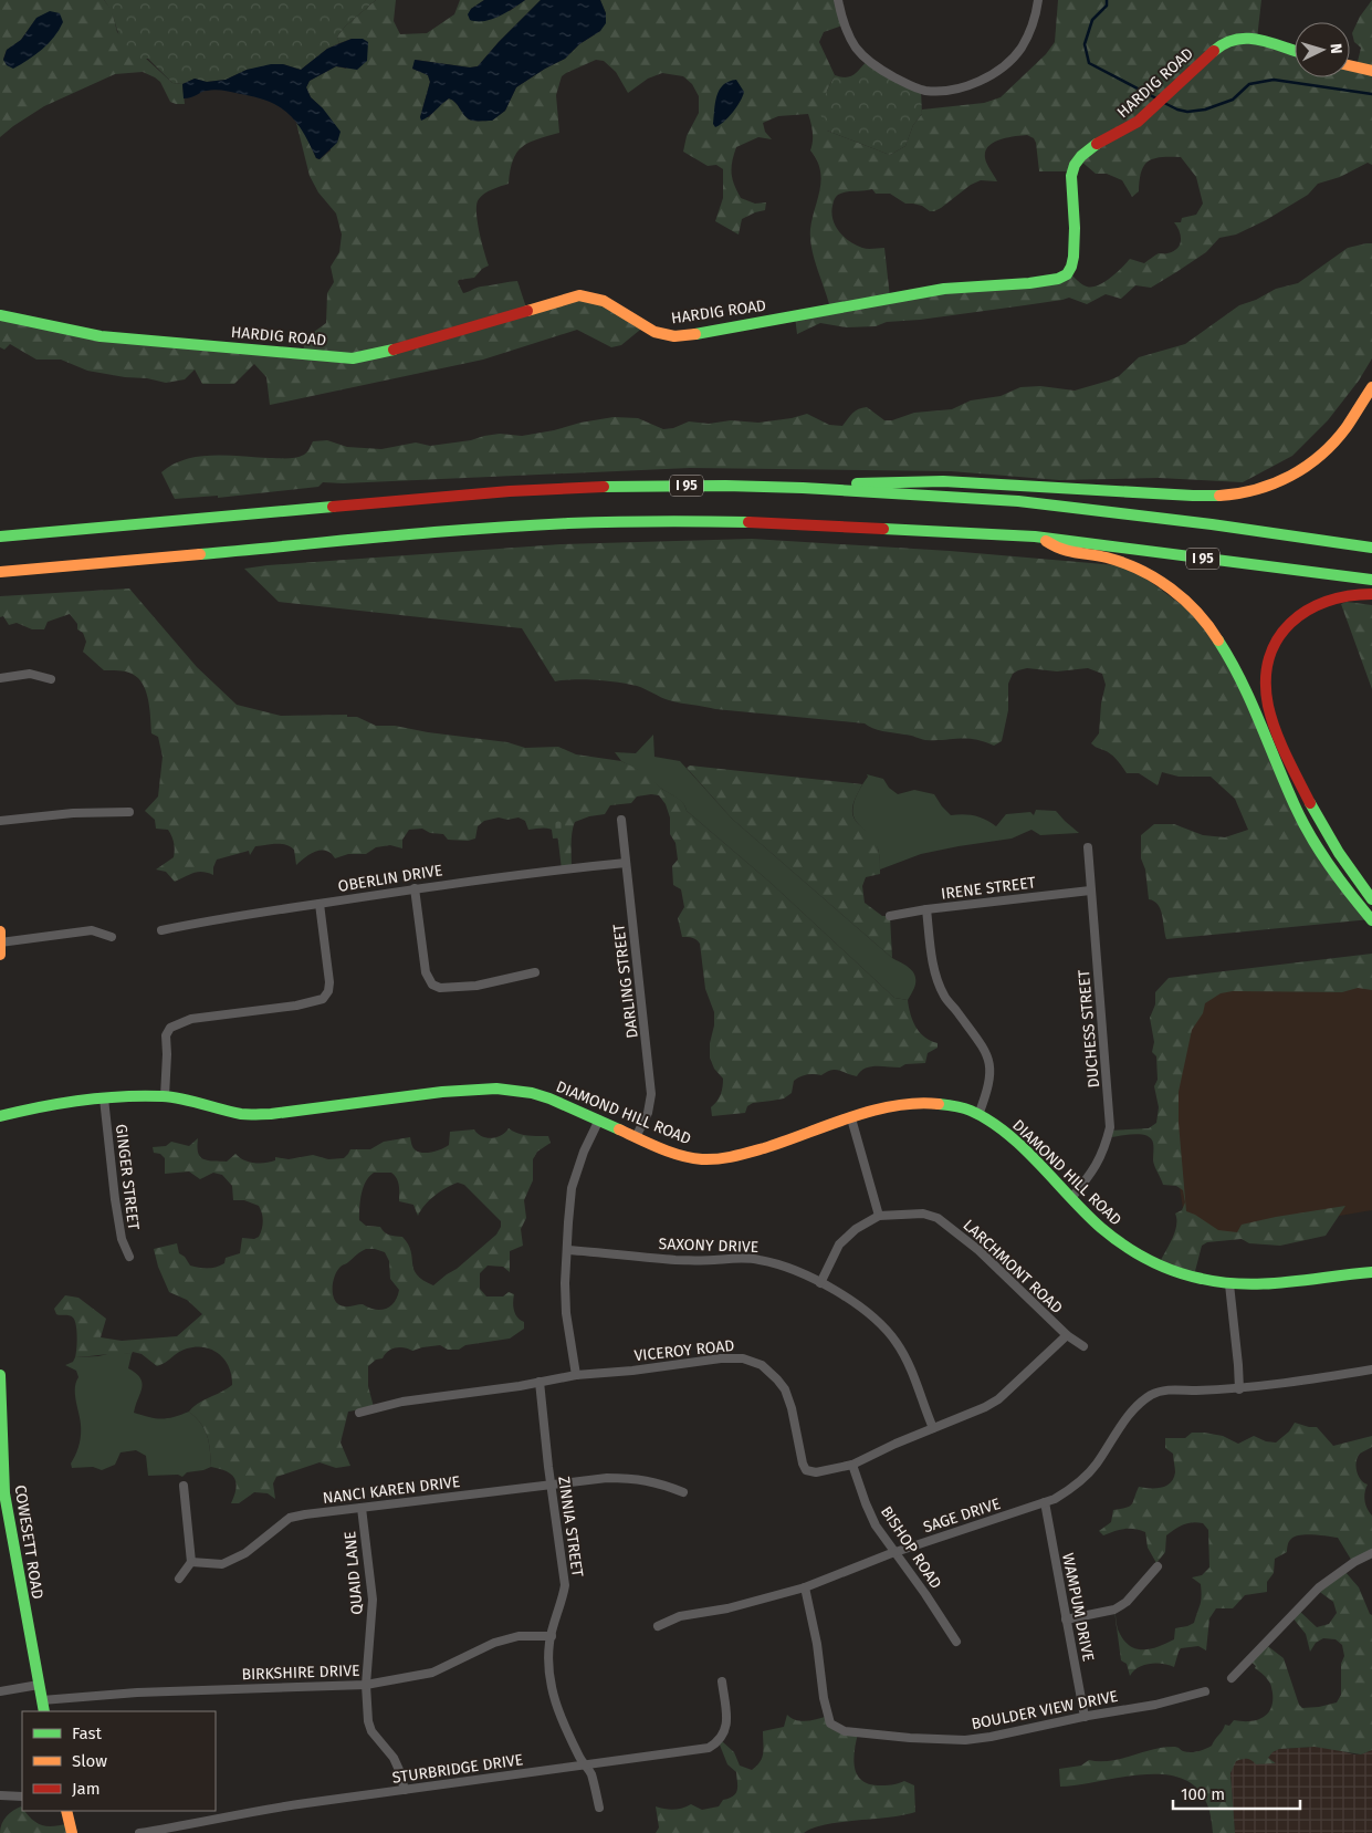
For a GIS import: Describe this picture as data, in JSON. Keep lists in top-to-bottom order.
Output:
{
  "streets": {
    "main road": [
      "HARDIG ROAD",
      "I 95",
      "DIAMOND HILL ROAD",
      "COWESETT ROAD"
    ],
    "street": [
      "OBERLIN DRIVE",
      "IRENE STREET",
      "DARLING STREET",
      "DUCHESS STREET",
      "GINGER STREET",
      "SAXONY DRIVE",
      "LARCHMONT ROAD",
      "VICEROY ROAD",
      "NANCI KAREN DRIVE",
      "SAGE DRIVE",
      "ZINNIA STREET",
      "BISHOP ROAD",
      "QUAID LANE",
      "WAMPUM DRIVE",
      "BIRKSHIRE DRIVE",
      "BOULDER VIEW DRIVE",
      "STURBRIDGE DRIVE"
    ]
  },
  "crossings": [
    ["OBERLIN DRIVE", "DARLING STREET"],
    ["IRENE STREET", "DUCHESS STREET"],
    ["DARLING STREET", "DIAMOND HILL ROAD"],
    ["DUCHESS STREET", "DIAMOND HILL ROAD"],
    ["DIAMOND HILL ROAD", "GINGER STREET"],
    ["SAXONY DRIVE", "LARCHMONT ROAD"],
    ["SAXONY DRIVE", "VICEROY ROAD"],
    ["LARCHMONT ROAD", "VICEROY ROAD"],
    ["VICEROY ROAD", "ZINNIA STREET"],
    ["VICEROY ROAD", "BISHOP ROAD"],
    ["NANCI KAREN DRIVE", "ZINNIA STREET"],
    ["NANCI KAREN DRIVE", "QUAID LANE"],
    ["SAGE DRIVE", "BISHOP ROAD"],
    ["SAGE DRIVE", "WAMPUM DRIVE"],
    ["SAGE DRIVE", "BOULDER VIEW DRIVE"],
    ["ZINNIA STREET", "BIRKSHIRE DRIVE"],
    ["ZINNIA STREET", "STURBRIDGE DRIVE"],
    ["COWESETT ROAD", "BIRKSHIRE DRIVE"],
    ["QUAID LANE", "BIRKSHIRE DRIVE"],
    ["QUAID LANE", "STURBRIDGE DRIVE"],
    ["WAMPUM DRIVE", "BOULDER VIEW DRIVE"]
  ],
  "legend": ["Fast", "Slow", "Jam"],
  "scale_bar": "100 m",
  "north": "right"
}
